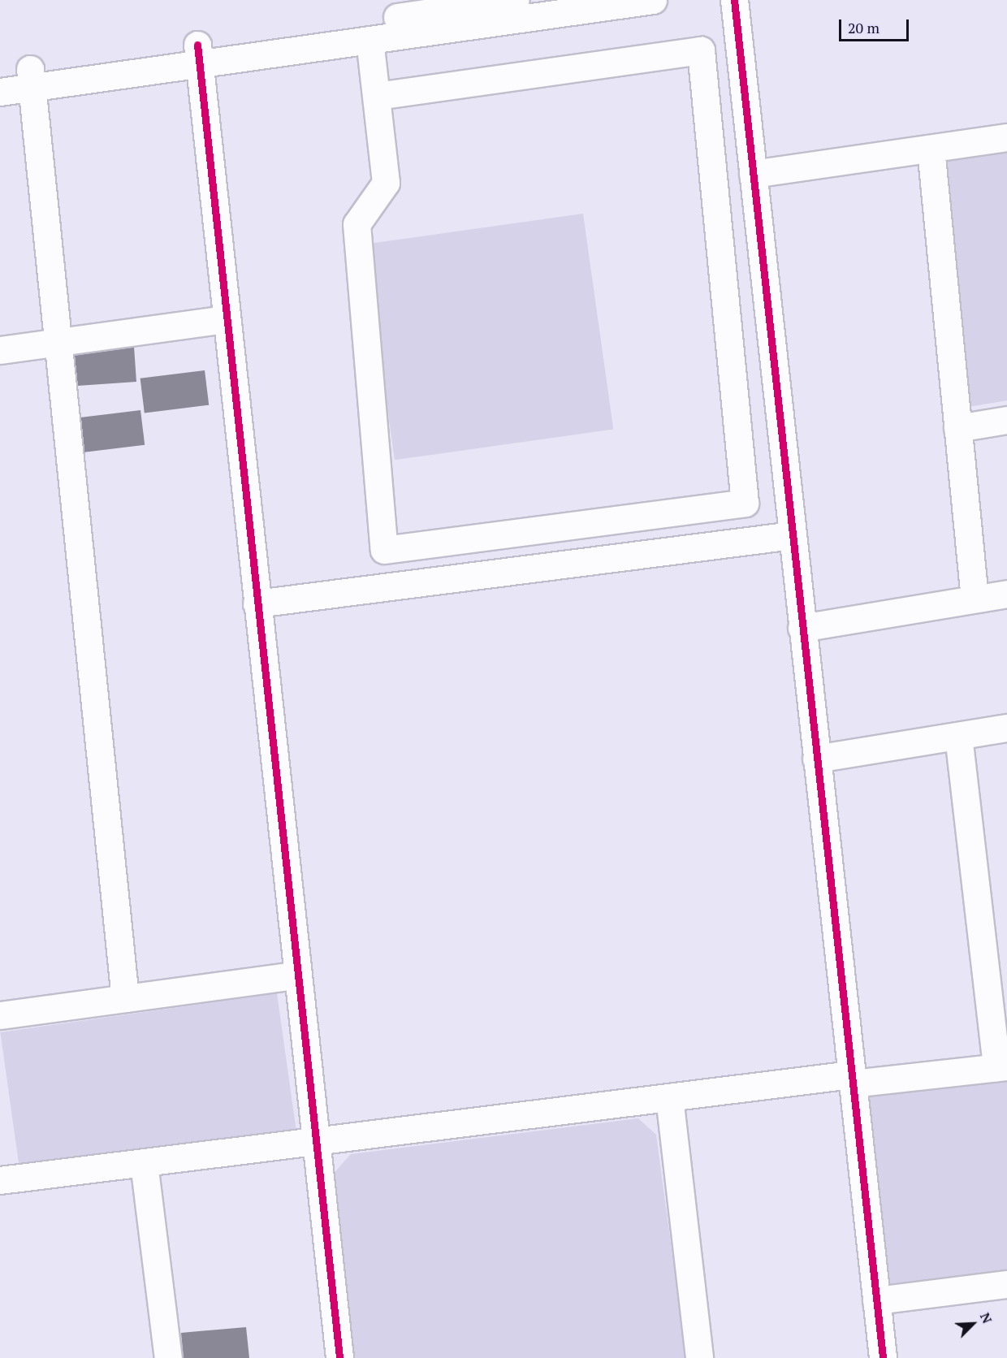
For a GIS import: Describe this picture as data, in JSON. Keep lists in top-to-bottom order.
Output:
{
  "scale_bar": "20 m",
  "north": "top right"
}
